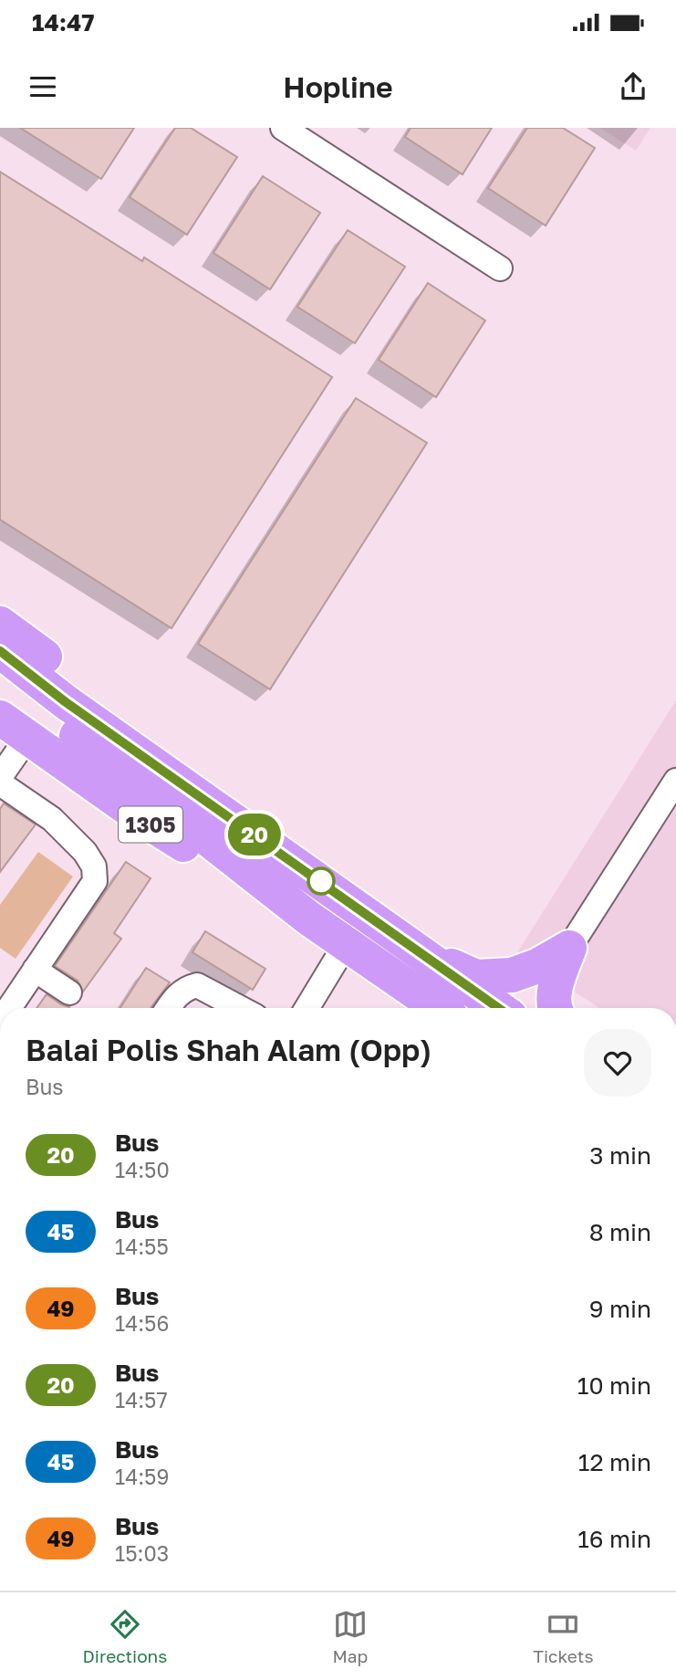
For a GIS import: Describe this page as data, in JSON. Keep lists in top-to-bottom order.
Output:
{
  "streets": {
    "highway": ["1305"]
  },
  "lines": ["bus line 20"],
  "page": {
    "status": "14:47",
    "header": "Hopline",
    "on_map": "20",
    "heading": ["Balai Polis Shah Alam (Opp)", "Bus"],
    "list": [
      {
        "mark": "20",
        "name": "Bus",
        "note": "14:50",
        "value": "3 min"
      },
      {
        "mark": "45",
        "name": "Bus",
        "note": "14:55",
        "value": "8 min"
      },
      {
        "mark": "49",
        "name": "Bus",
        "note": "14:56",
        "value": "9 min"
      },
      {
        "mark": "20",
        "name": "Bus",
        "note": "14:57",
        "value": "10 min"
      },
      {
        "mark": "45",
        "name": "Bus",
        "note": "14:59",
        "value": "12 min"
      },
      {
        "mark": "49",
        "name": "Bus",
        "note": "15:03",
        "value": "16 min"
      }
    ],
    "tabs": ["Directions", "Map", "Tickets"]
  }
}
